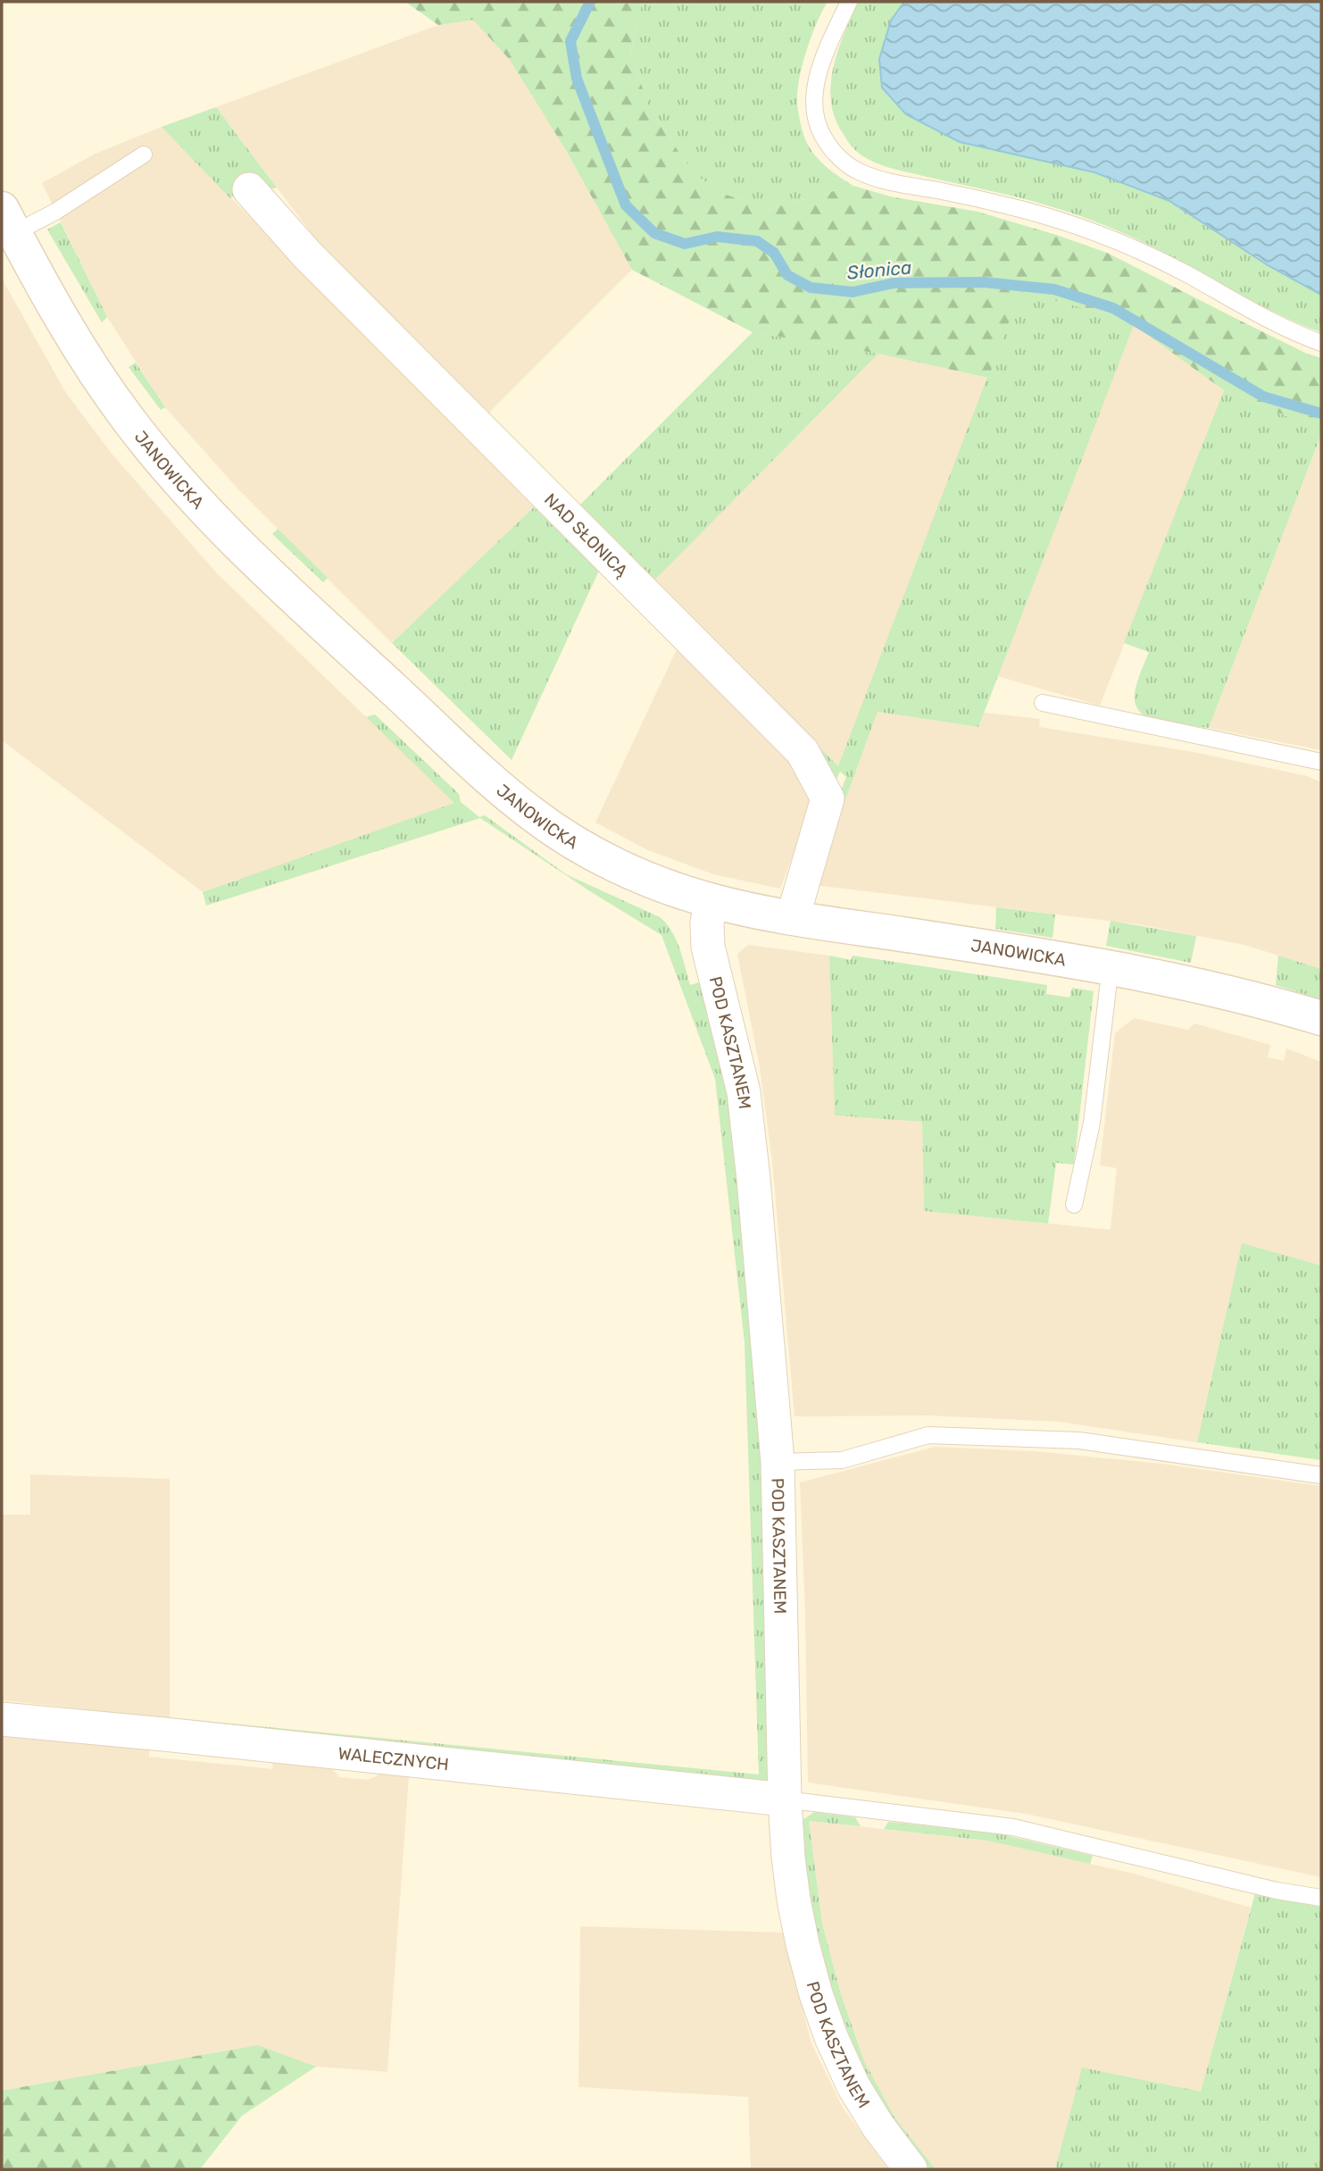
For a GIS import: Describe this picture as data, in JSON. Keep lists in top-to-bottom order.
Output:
{
  "streets": {
    "street": [
      "JANOWICKA",
      "NAD SŁONICĄ",
      "POD KASZTANEM",
      "WALECZNYCH"
    ]
  },
  "crossings": [
    ["JANOWICKA", "NAD SŁONICĄ"],
    ["JANOWICKA", "POD KASZTANEM"],
    ["POD KASZTANEM", "WALECZNYCH"]
  ],
  "water": ["Słonica"]
}
